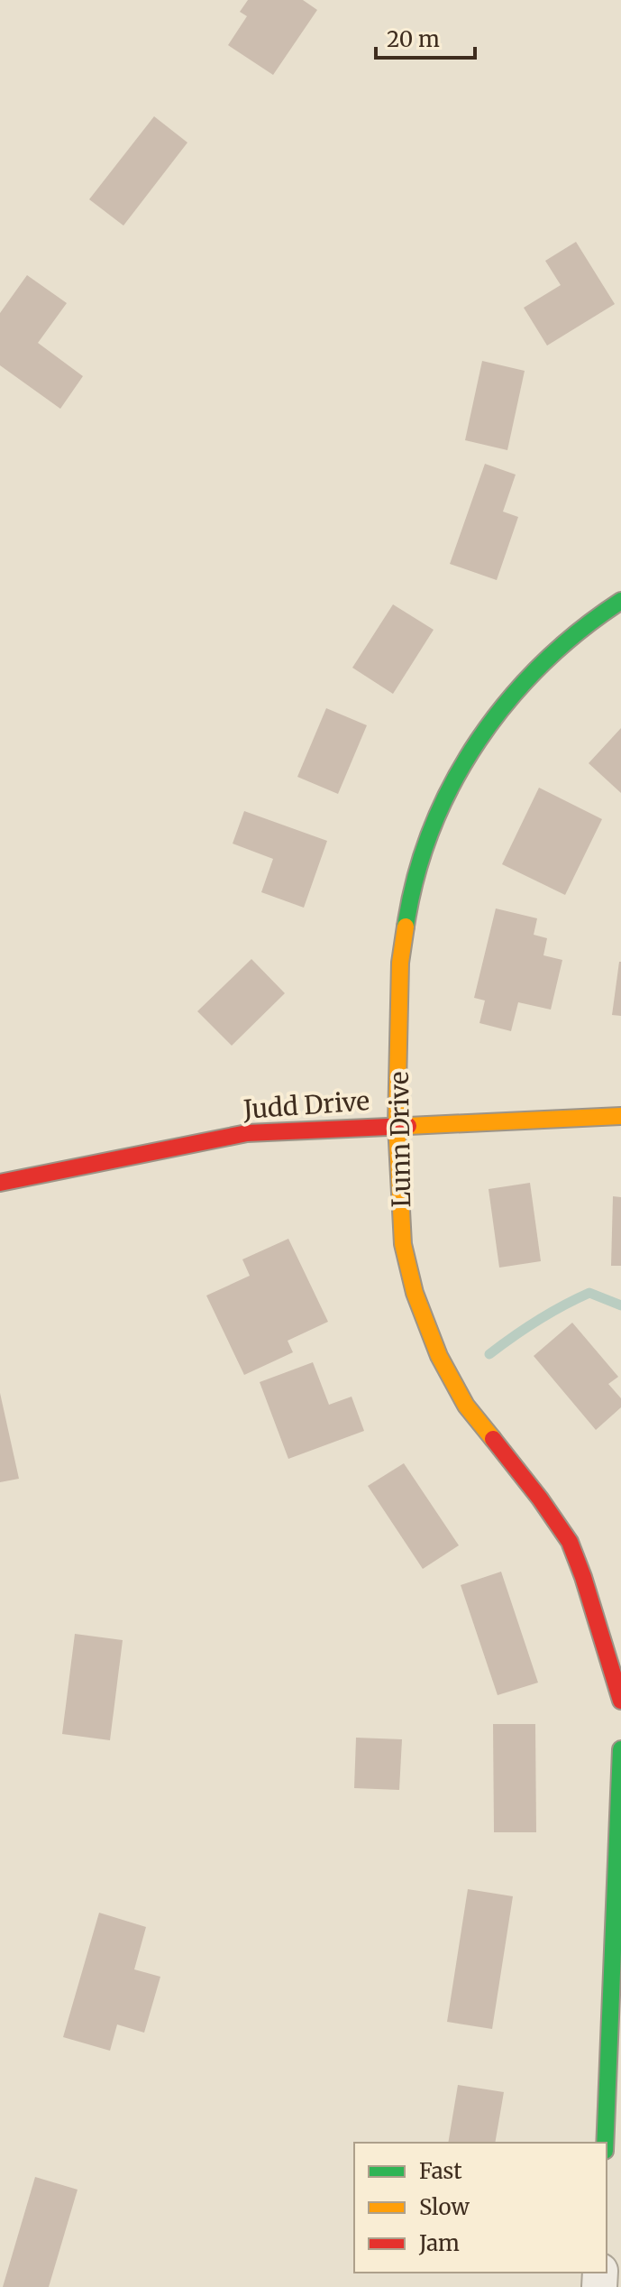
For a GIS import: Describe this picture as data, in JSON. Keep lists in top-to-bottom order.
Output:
{
  "streets": {
    "street": ["Judd Drive", "Lunn Drive"]
  },
  "crossings": [
    ["Judd Drive", "Lunn Drive"]
  ],
  "legend": ["Fast", "Slow", "Jam"],
  "scale_bar": "20 m"
}
